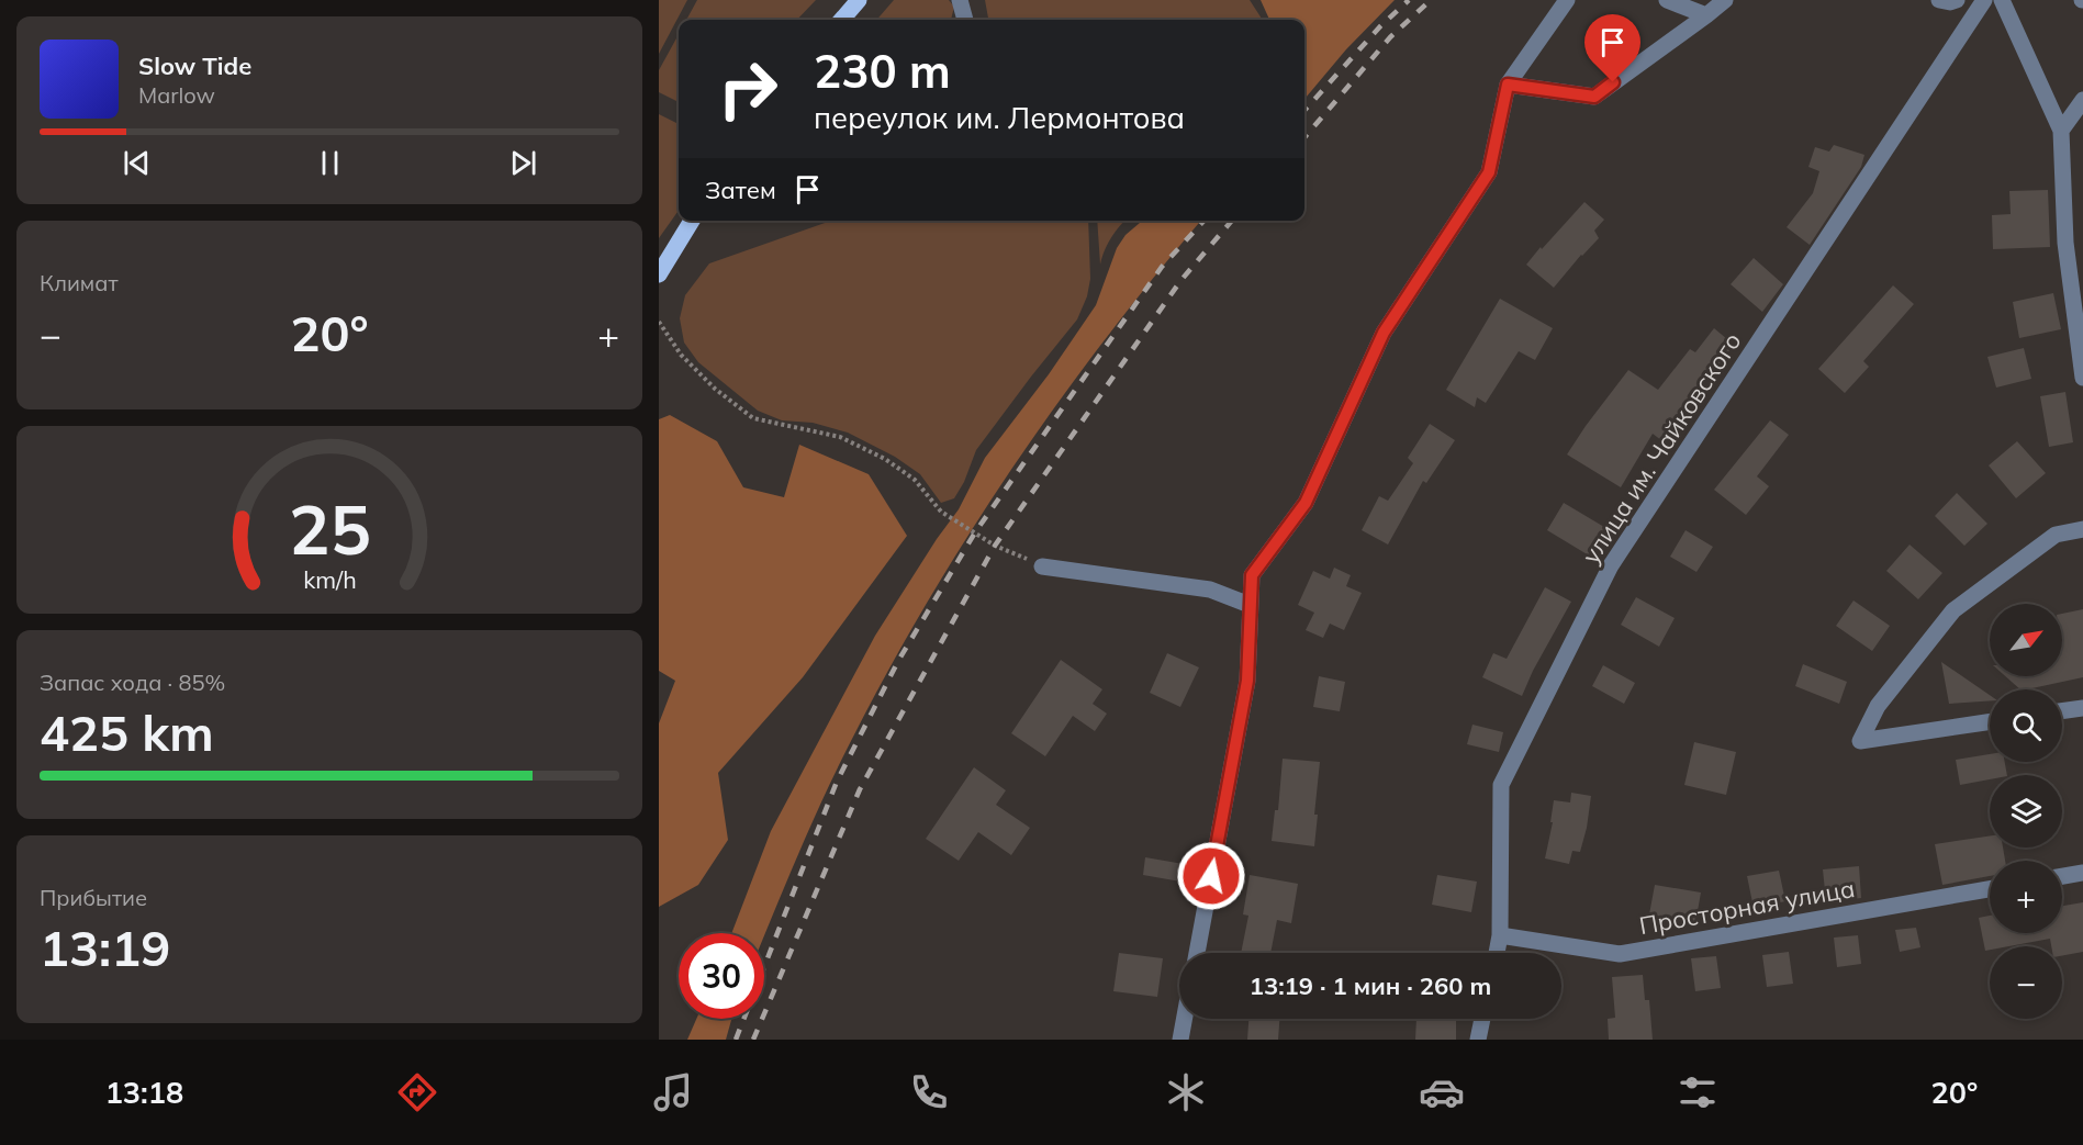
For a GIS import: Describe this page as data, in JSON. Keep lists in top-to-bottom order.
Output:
{
  "streets": {
    "street": ["улица им. Чайковского", "Просторная улица"]
  },
  "crossings": [
    ["улица им. Чайковского", "Просторная улица"]
  ],
  "north": "top right",
  "page": {
    "turn": ["230 m", "переулок им. Лермонтова"],
    "song": ["Slow Tide", "Marlow"],
    "then": "Затем",
    "tile": [
      "Климат",
      ["Запас хода · 85%", "425 km"],
      ["Прибытие", "13:19"]
    ],
    "heat": ["−", "20°", "+"],
    "map_buttons": ["+", "−"],
    "limit": "30",
    "trip": "13:19 · 1 мин · 260 m",
    "tabs": ["13:18", "20°"],
    "gauge": ["25", "km/h"]
  }
}
